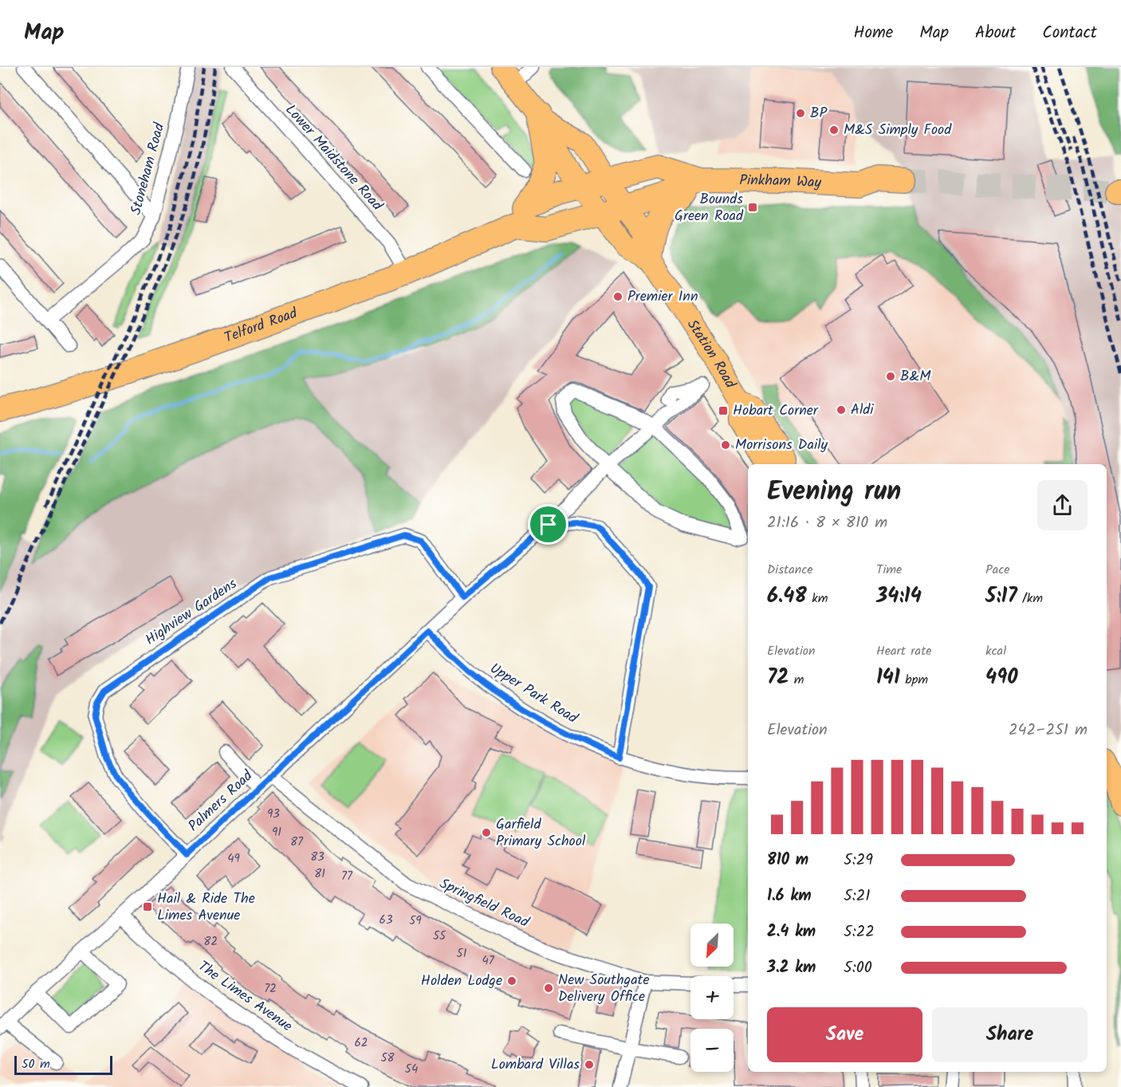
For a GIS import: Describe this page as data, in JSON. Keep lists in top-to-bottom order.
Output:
{
  "streets": {
    "highway": ["Pinkham Way", "Telford Road"],
    "main road": ["Station Road"],
    "street": [
      "Lower Maidstone Road",
      "Stoneham Road",
      "Highview Gardens",
      "Upper Park Road",
      "Palmers Road",
      "Springfield Road",
      "The Limes Avenue"
    ]
  },
  "crossings": [
    ["Lower Maidstone Road", "Telford Road"],
    ["Pinkham Way", "Telford Road"],
    ["Pinkham Way", "Station Road"],
    ["Telford Road", "Station Road"],
    ["Highview Gardens", "Palmers Road"],
    ["Upper Park Road", "Palmers Road"],
    ["Palmers Road", "Springfield Road"],
    ["Palmers Road", "The Limes Avenue"]
  ],
  "places": {
    "other": [
      "BP",
      "M&S Simply Food",
      "Premier Inn",
      "B&M",
      "Aldi",
      "Morrisons Daily",
      "Garfield Primary School",
      "Holden Lodge",
      "New Southgate Delivery Office",
      "Lombard Villas"
    ],
    "transit": ["Bounds Green Road", "Hobart Corner", "Hail & Ride The Limes Avenue"]
  },
  "house_numbers": [
    "93",
    "91",
    "87",
    "83",
    "49",
    "81",
    "77",
    "63",
    "59",
    "55",
    "82",
    "51",
    "47",
    "72",
    "62",
    "58",
    "54"
  ],
  "scale_bar": "50 m",
  "north": "bottom left",
  "page": {
    "header": "Map",
    "nav": [
      "Home",
      "Map",
      "About",
      "Contact"
    ],
    "heading": ["Evening run", "21:16 · 8 × 810 m"],
    "stats": [
      ["Distance", "6.48 km"],
      ["Time", "34:14"],
      ["Pace", "5:17 /km"],
      ["Elevation", "72 m"],
      ["Heart rate", "141 bpm"],
      ["kcal", "490"]
    ],
    "chart": ["Elevation", "242–251 m"],
    "list": [
      {
        "name": "810 m",
        "note": "5:29"
      },
      {
        "name": "1.6 km",
        "note": "5:21"
      },
      {
        "name": "2.4 km",
        "note": "5:22"
      },
      {
        "name": "3.2 km",
        "note": "5:00"
      }
    ],
    "map_buttons": ["+", "−"],
    "buttons": ["Save", "Share"],
    "scale": "50 m"
  }
}
